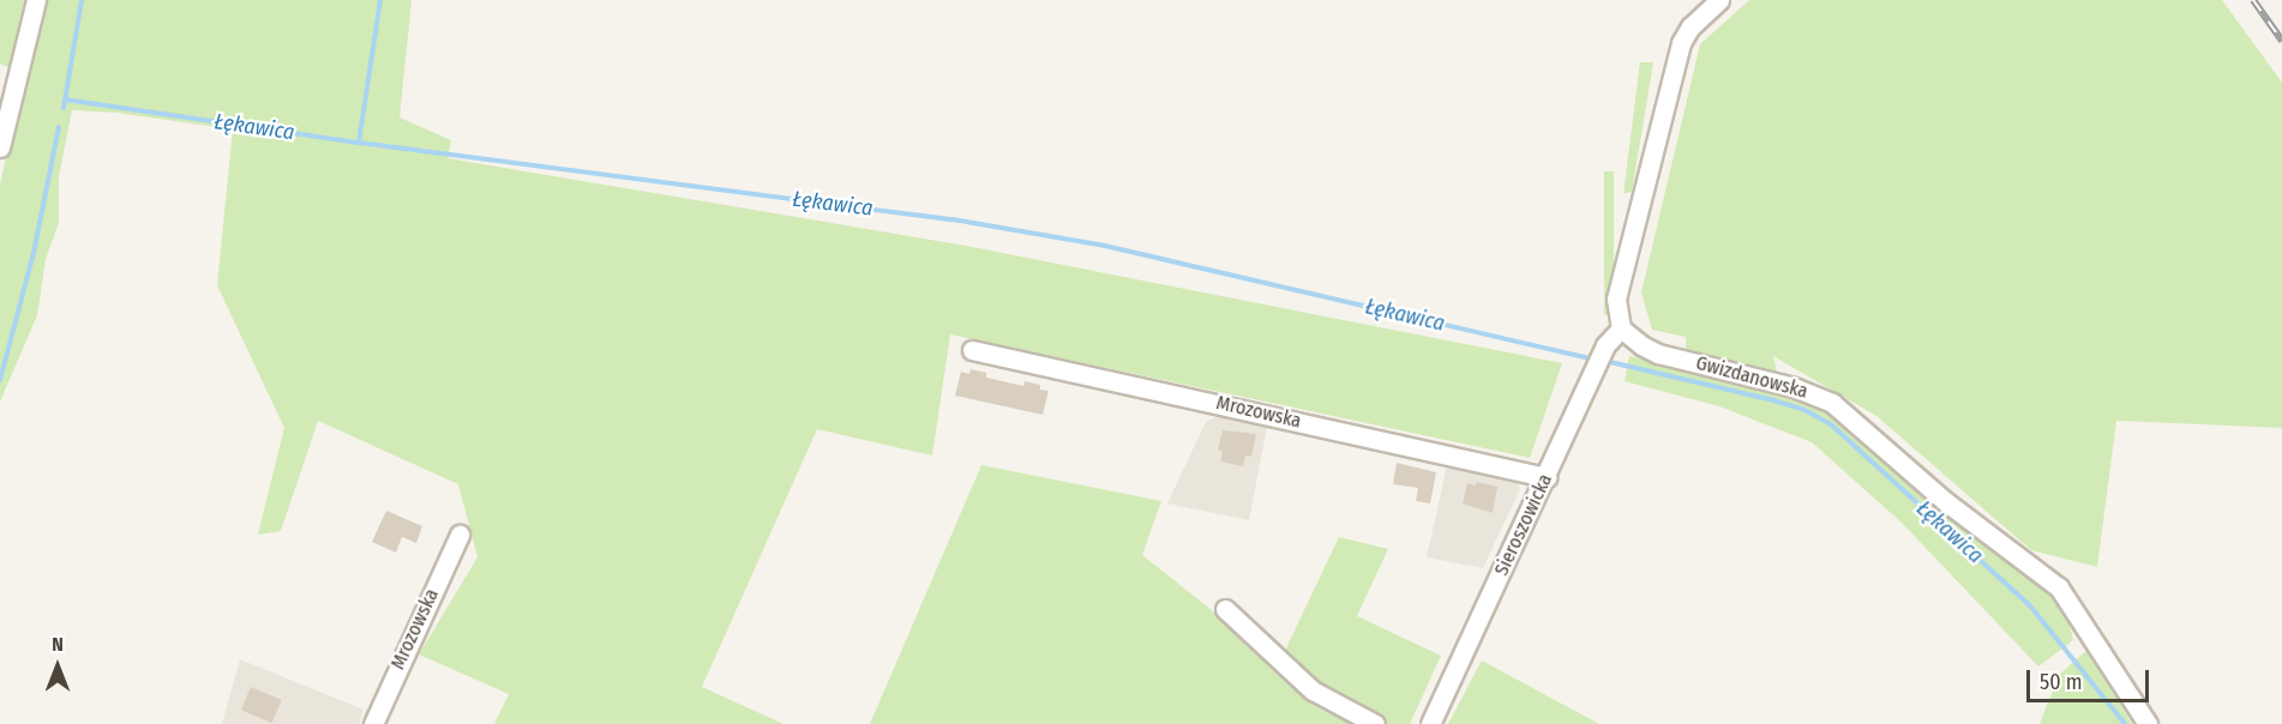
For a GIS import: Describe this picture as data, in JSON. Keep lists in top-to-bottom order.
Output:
{
  "streets": {
    "street": ["Gwizdanowska", "Mrozowska", "Sieroszowicka"]
  },
  "crossings": [
    ["Gwizdanowska", "Sieroszowicka"],
    ["Mrozowska", "Sieroszowicka"]
  ],
  "water": ["Łękawica"],
  "scale_bar": "50 m",
  "north": "top"
}
